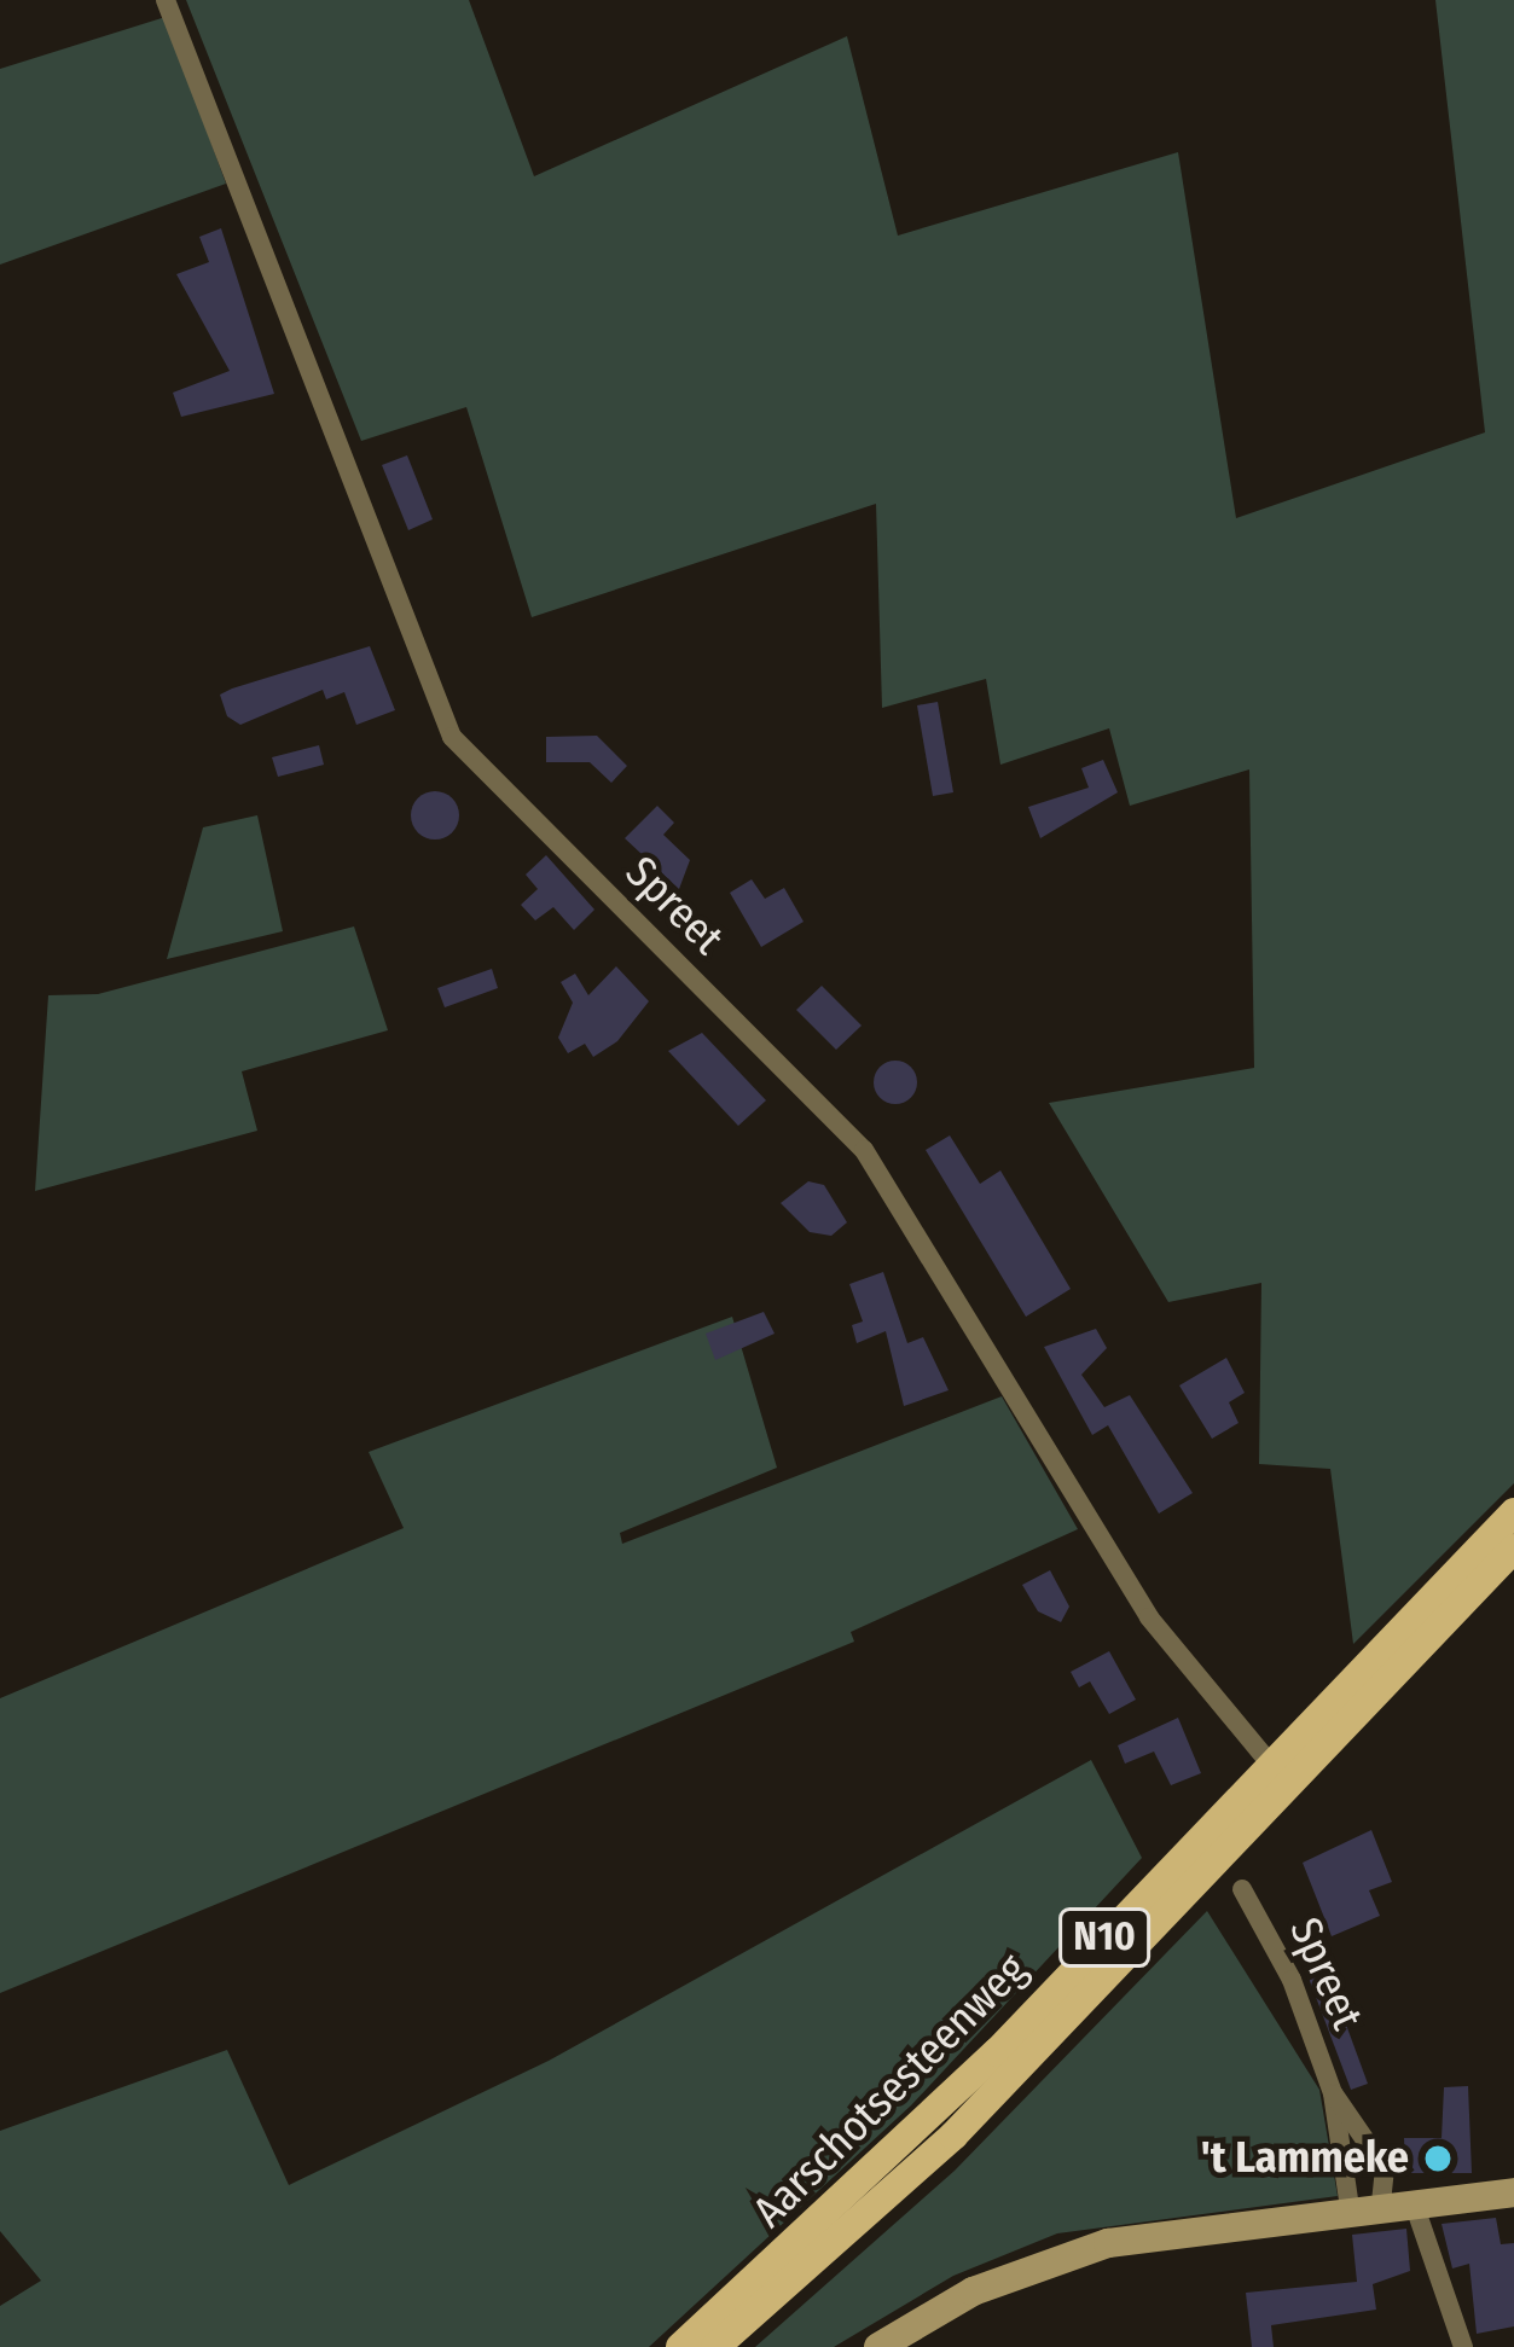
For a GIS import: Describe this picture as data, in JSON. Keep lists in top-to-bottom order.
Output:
{
  "streets": {
    "main road": ["N10", "Aarschotsesteenweg"],
    "street": ["Spreet"]
  },
  "crossings": [
    ["Spreet", "Aarschotsesteenweg"]
  ],
  "places": ["'t Lammeke"]
}
